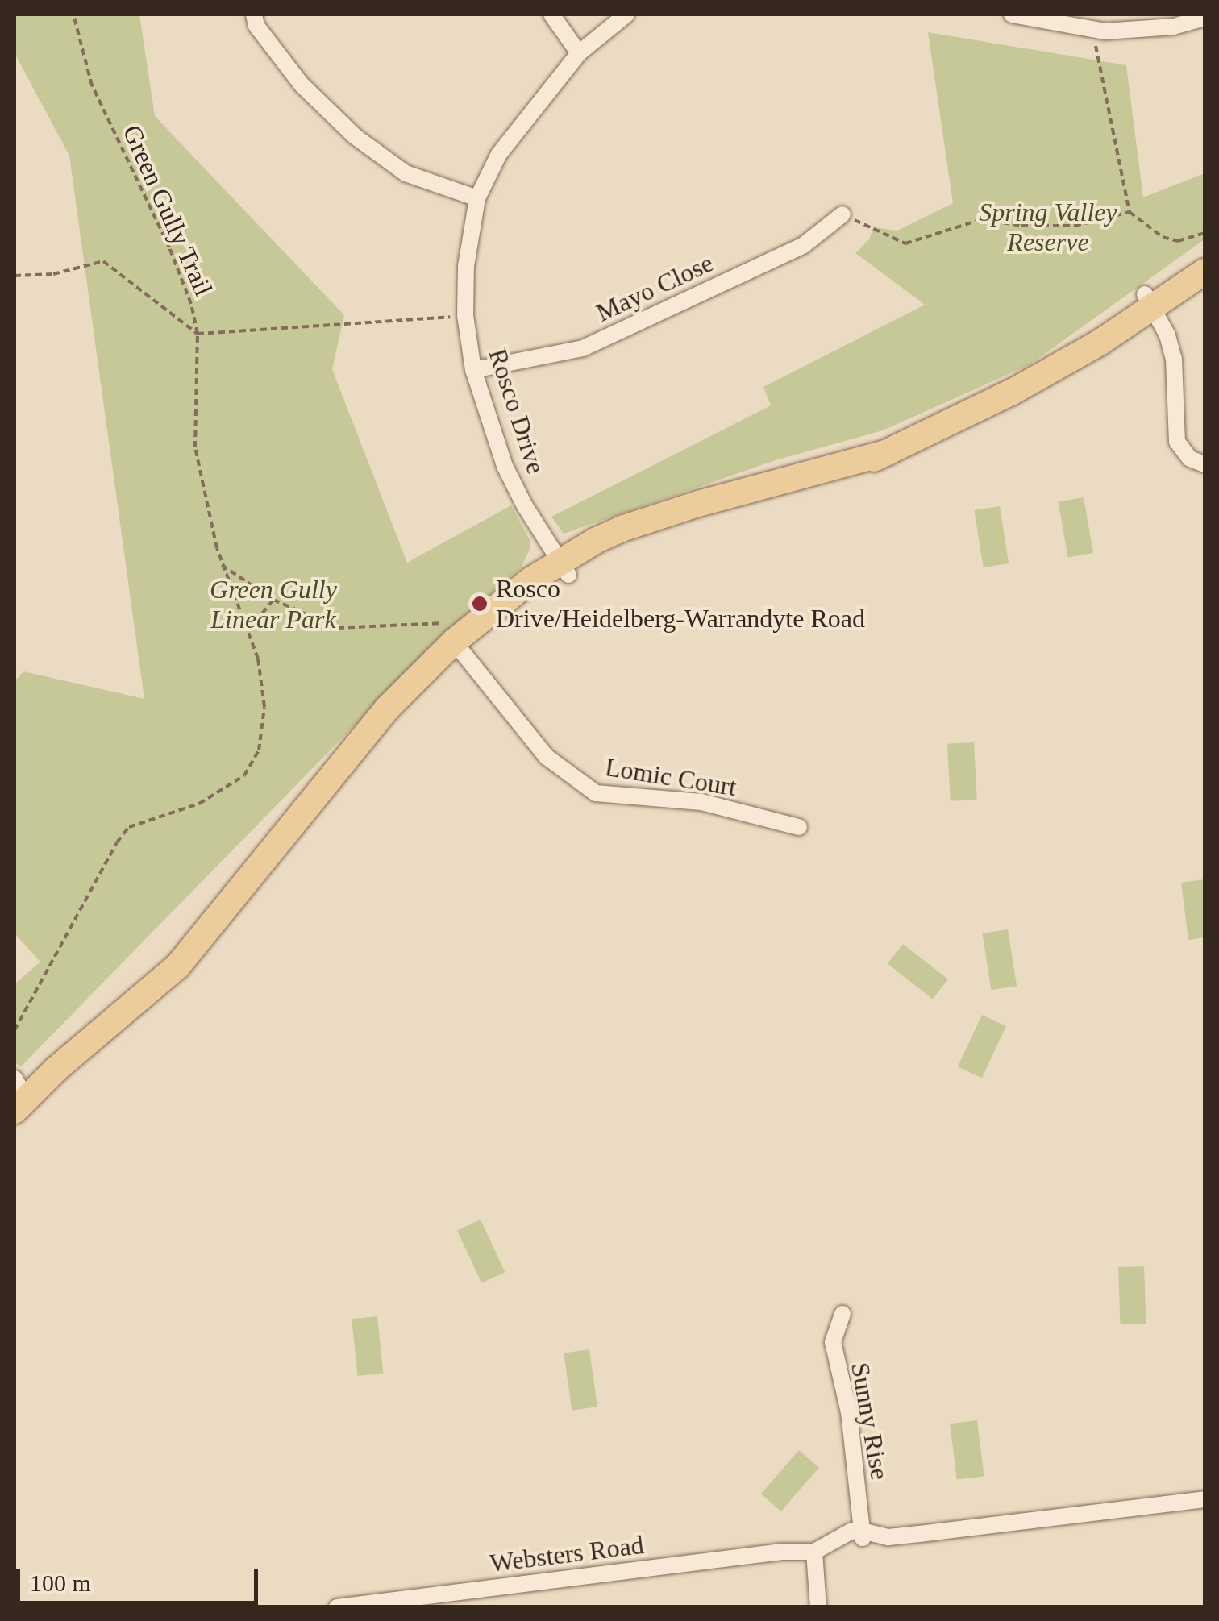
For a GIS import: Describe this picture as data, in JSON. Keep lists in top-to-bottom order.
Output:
{
  "streets": {
    "street": [
      "Mayo Close",
      "Rosco Drive",
      "Lomic Court",
      "Sunny Rise",
      "Websters Road"
    ],
    "path": ["Green Gully Trail"]
  },
  "crossings": [
    ["Mayo Close", "Rosco Drive"],
    ["Sunny Rise", "Websters Road"]
  ],
  "parks": ["Spring Valley Reserve", "Green Gully Linear Park"],
  "places": ["Rosco Drive/Heidelberg-Warrandyte Road"],
  "scale_bar": "100 m"
}
